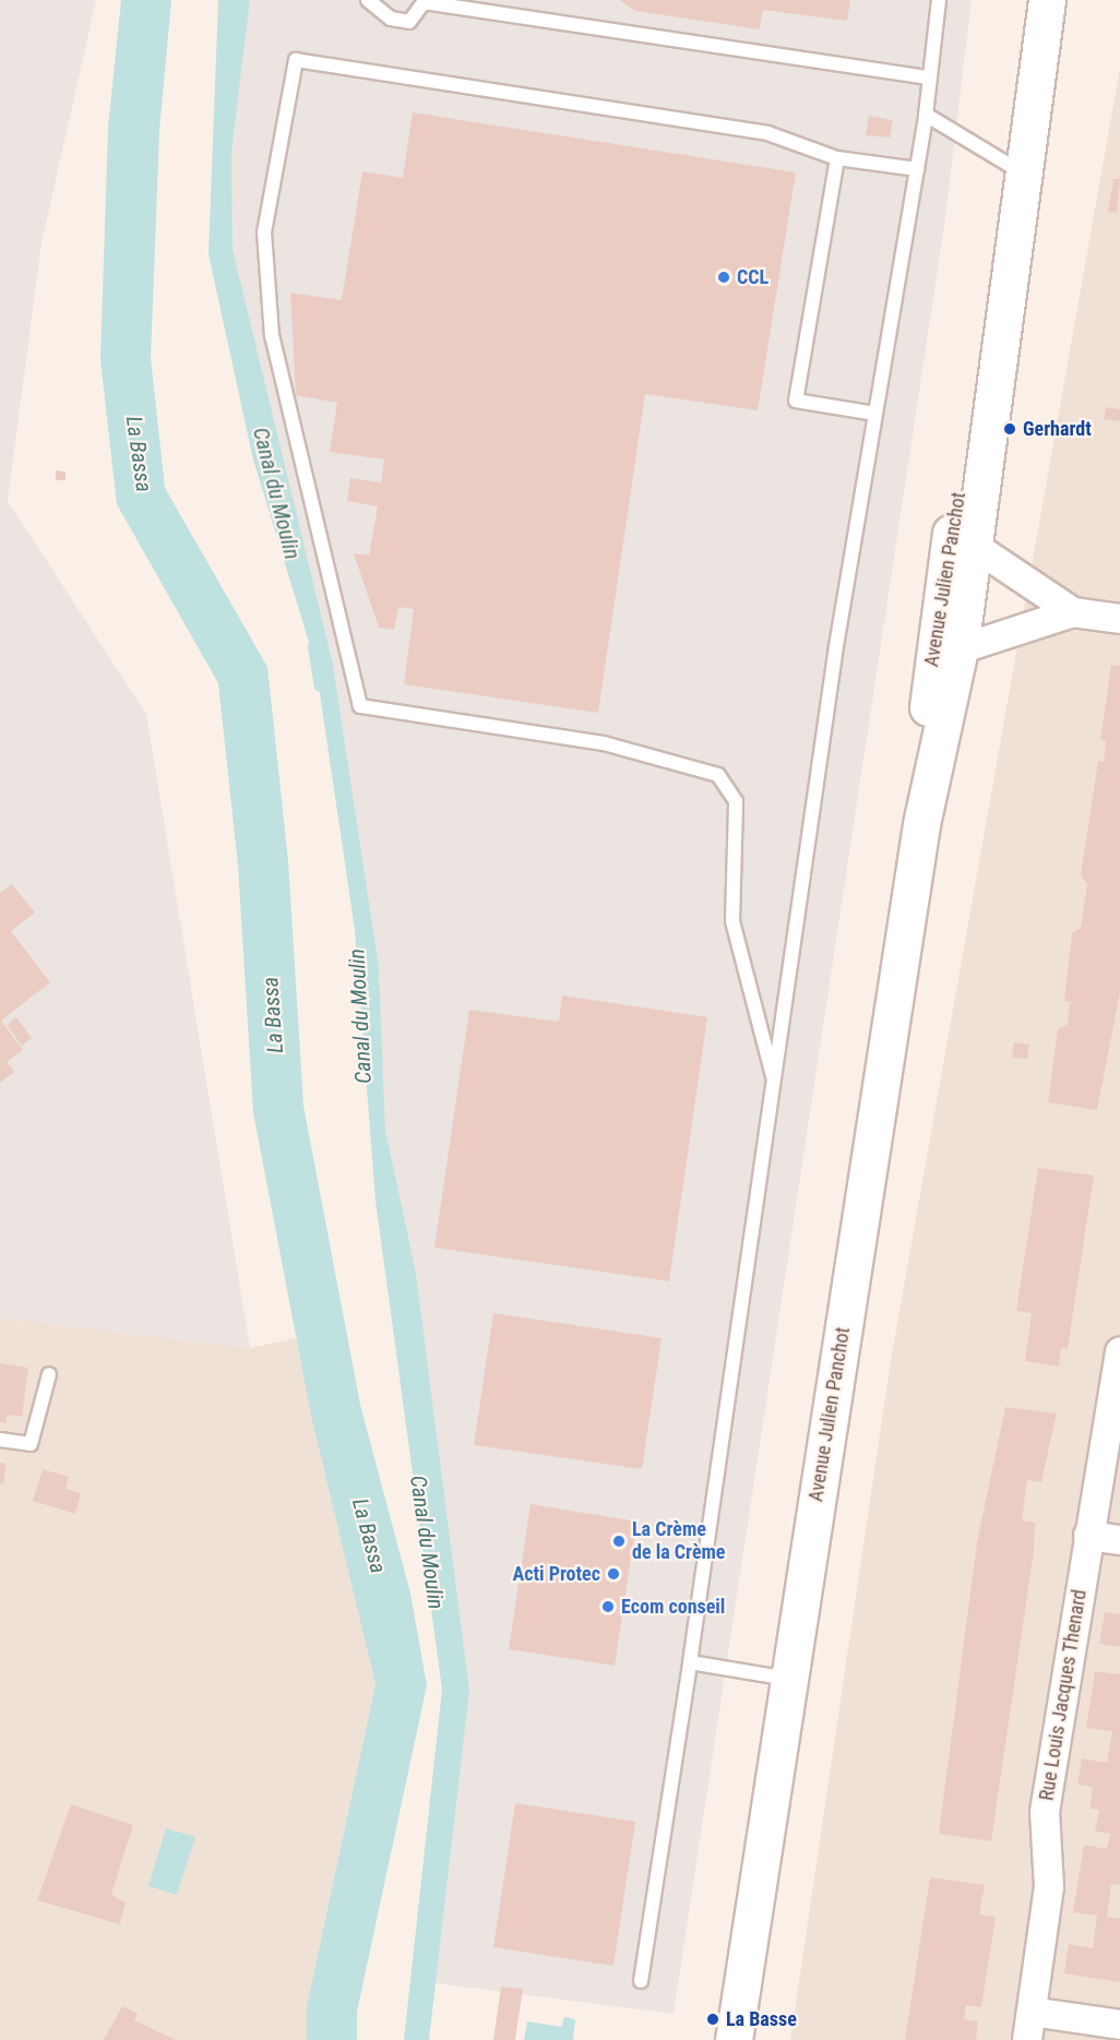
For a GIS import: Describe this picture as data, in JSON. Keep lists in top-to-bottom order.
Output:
{
  "streets": {
    "main road": ["Avenue Julien Panchot"],
    "street": ["Rue Louis Jacques Thenard"]
  },
  "water": ["La Bassa", "Canal du Moulin"],
  "places": [
    "CCL",
    "Gerhardt",
    "La Crème de la Crème",
    "Acti Protec",
    "Ecom conseil",
    "La Basse"
  ]
}
